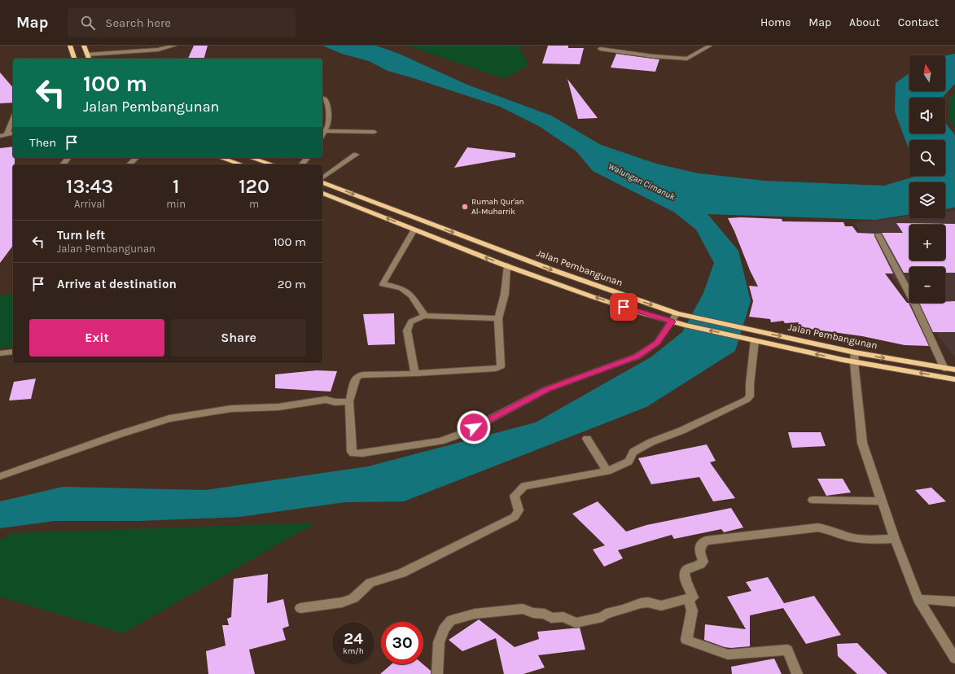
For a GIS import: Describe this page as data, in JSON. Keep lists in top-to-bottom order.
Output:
{
  "streets": {
    "main road": ["Jalan Pembangunan"]
  },
  "water": ["Walungan Cimanuk"],
  "places": ["Rumah Qur'an Al-Muharrik"],
  "north": "top",
  "page": {
    "header": "Map",
    "search": "Search here",
    "nav": [
      "Home",
      "Map",
      "About",
      "Contact"
    ],
    "map_buttons": ["+", "−"],
    "turn": ["100 m", "Jalan Pembangunan"],
    "then": "Then",
    "eta": [
      "13:43",
      "Arrival",
      "1",
      "min",
      "120",
      "m"
    ],
    "list": [
      {
        "name": "Turn left",
        "note": "Jalan Pembangunan",
        "value": "100 m"
      },
      {
        "name": "Arrive at destination",
        "value": "20 m"
      }
    ],
    "buttons": ["Exit", "Share"],
    "speed": "24 km/h",
    "limit": "30"
  }
}
